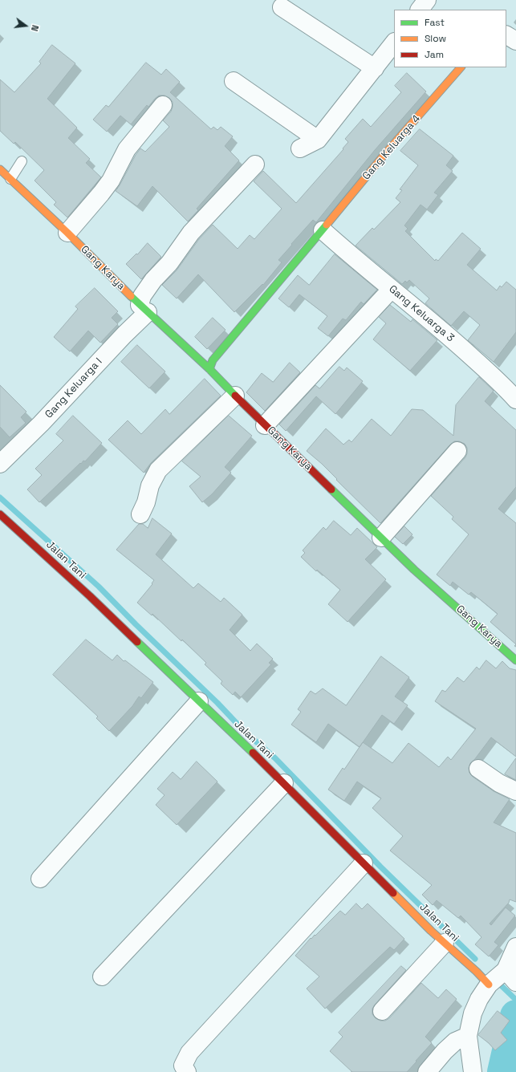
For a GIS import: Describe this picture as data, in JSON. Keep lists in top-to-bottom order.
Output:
{
  "streets": {
    "street": [
      "Gang Keluarga 4",
      "Gang Karya",
      "Gang Keluarga 3",
      "Gang Keluarga I",
      "Jalan Tani"
    ]
  },
  "crossings": [
    ["Gang Keluarga 4", "Gang Karya"],
    ["Gang Keluarga 4", "Gang Keluarga 3"],
    ["Gang Karya", "Gang Keluarga I"]
  ],
  "legend": ["Fast", "Slow", "Jam"],
  "north": "right"
}
